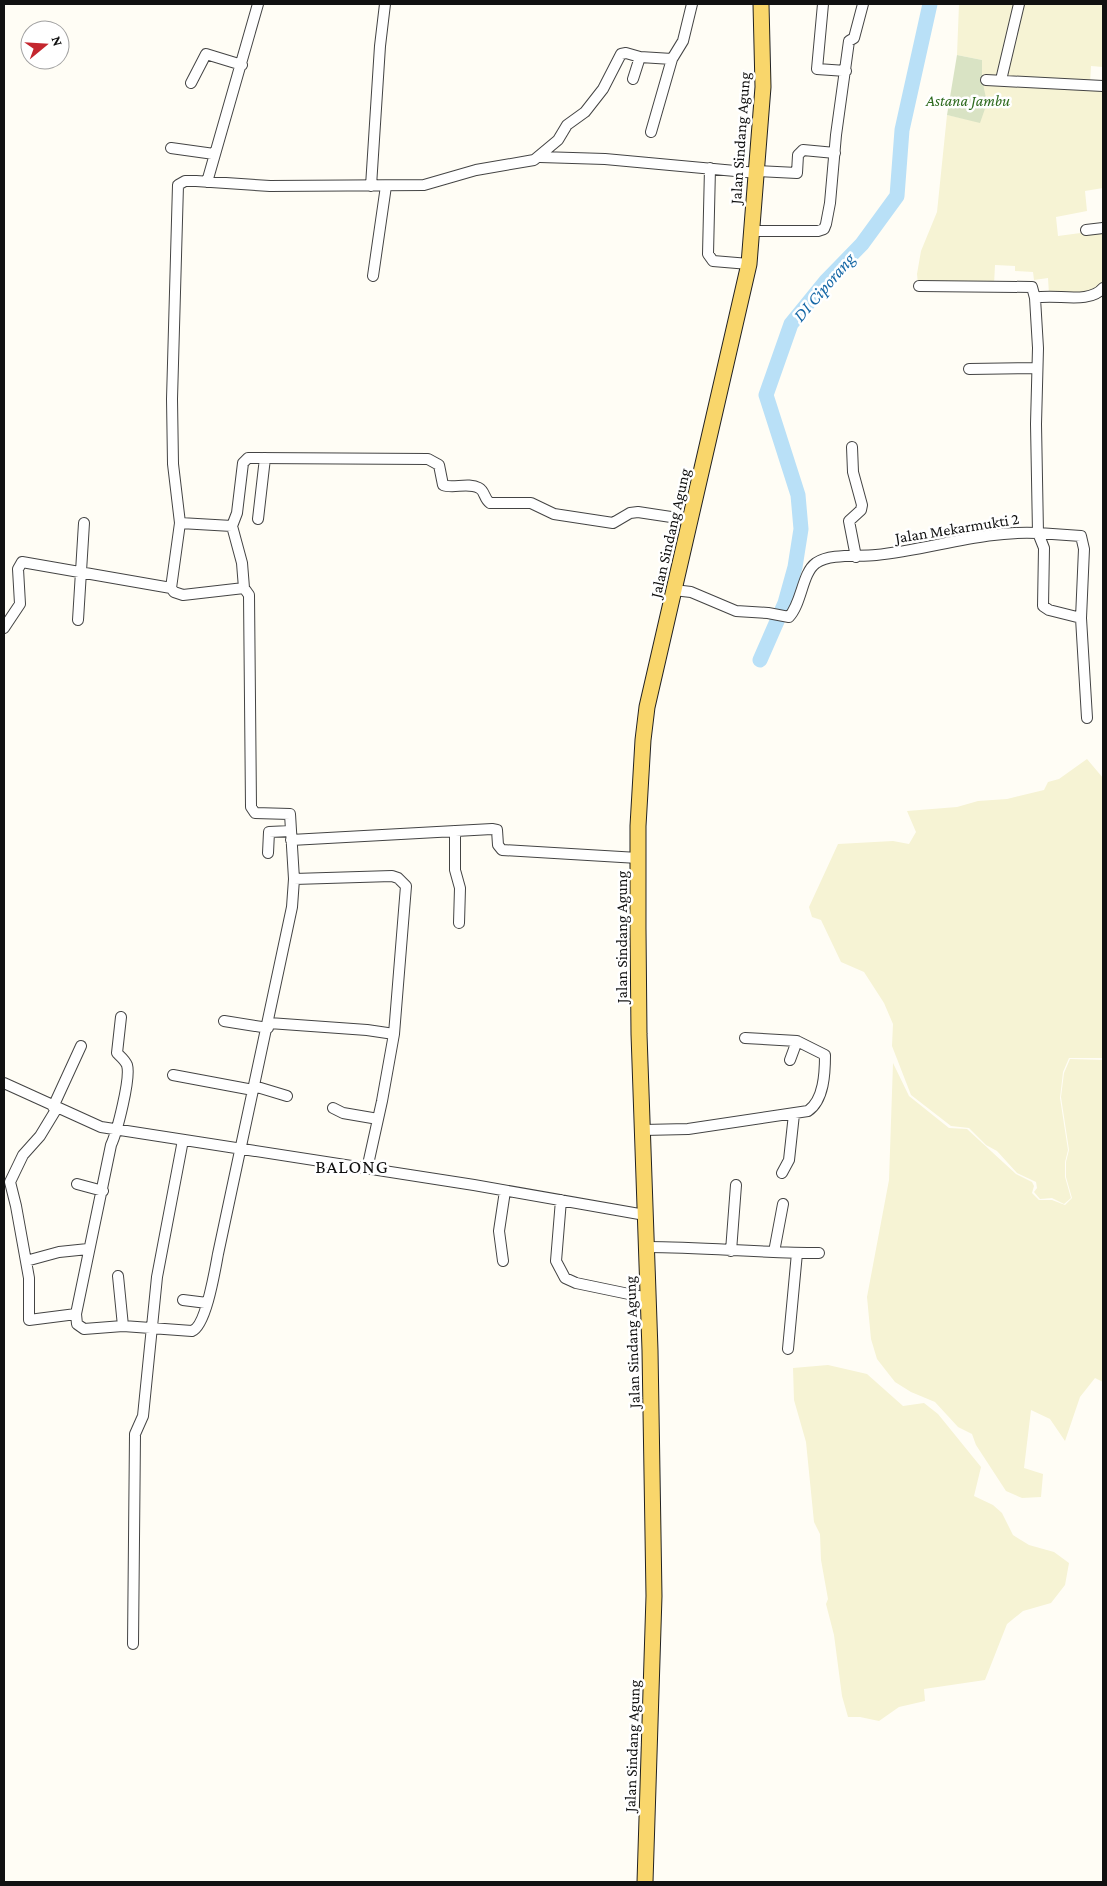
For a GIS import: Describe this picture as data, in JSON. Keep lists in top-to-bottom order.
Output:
{
  "streets": {
    "main road": ["Jalan Sindang Agung"],
    "street": ["Jalan Mekarmukti 2"]
  },
  "crossings": [
    ["Jalan Sindang Agung", "Jalan Mekarmukti 2"]
  ],
  "districts": ["BALONG"],
  "water": ["DI Ciporang"],
  "parks": ["Astana Jambu"],
  "north": "right"
}
